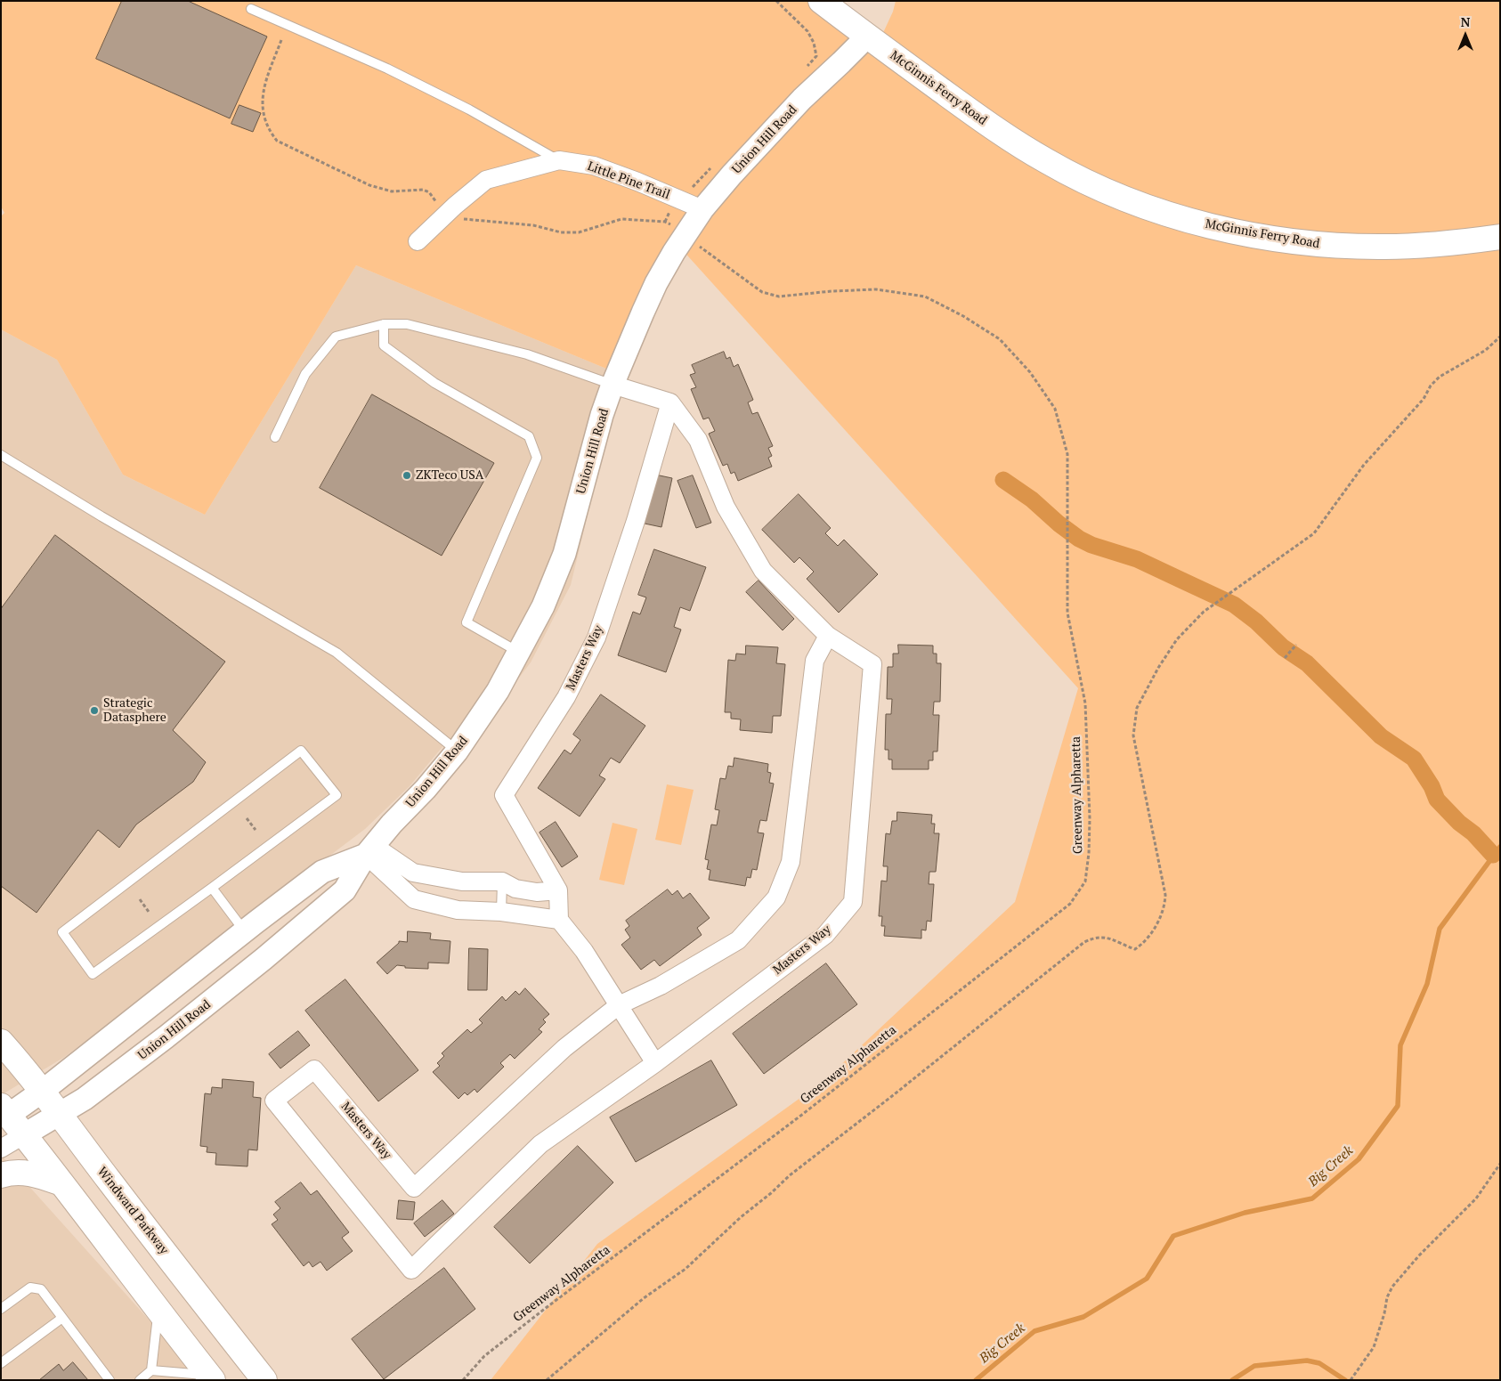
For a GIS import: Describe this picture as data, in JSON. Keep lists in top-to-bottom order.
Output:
{
  "streets": {
    "main road": ["McGinnis Ferry Road", "Windward Parkway"],
    "street": ["Union Hill Road", "Little Pine Trail", "Masters Way"],
    "path": ["Greenway Alpharetta"]
  },
  "crossings": [
    ["McGinnis Ferry Road", "Union Hill Road"],
    ["Union Hill Road", "Little Pine Trail"],
    ["Union Hill Road", "Windward Parkway"]
  ],
  "water": ["Big Creek"],
  "places": ["ZKTeco USA", "Strategic Datasphere"],
  "north": "top"
}
